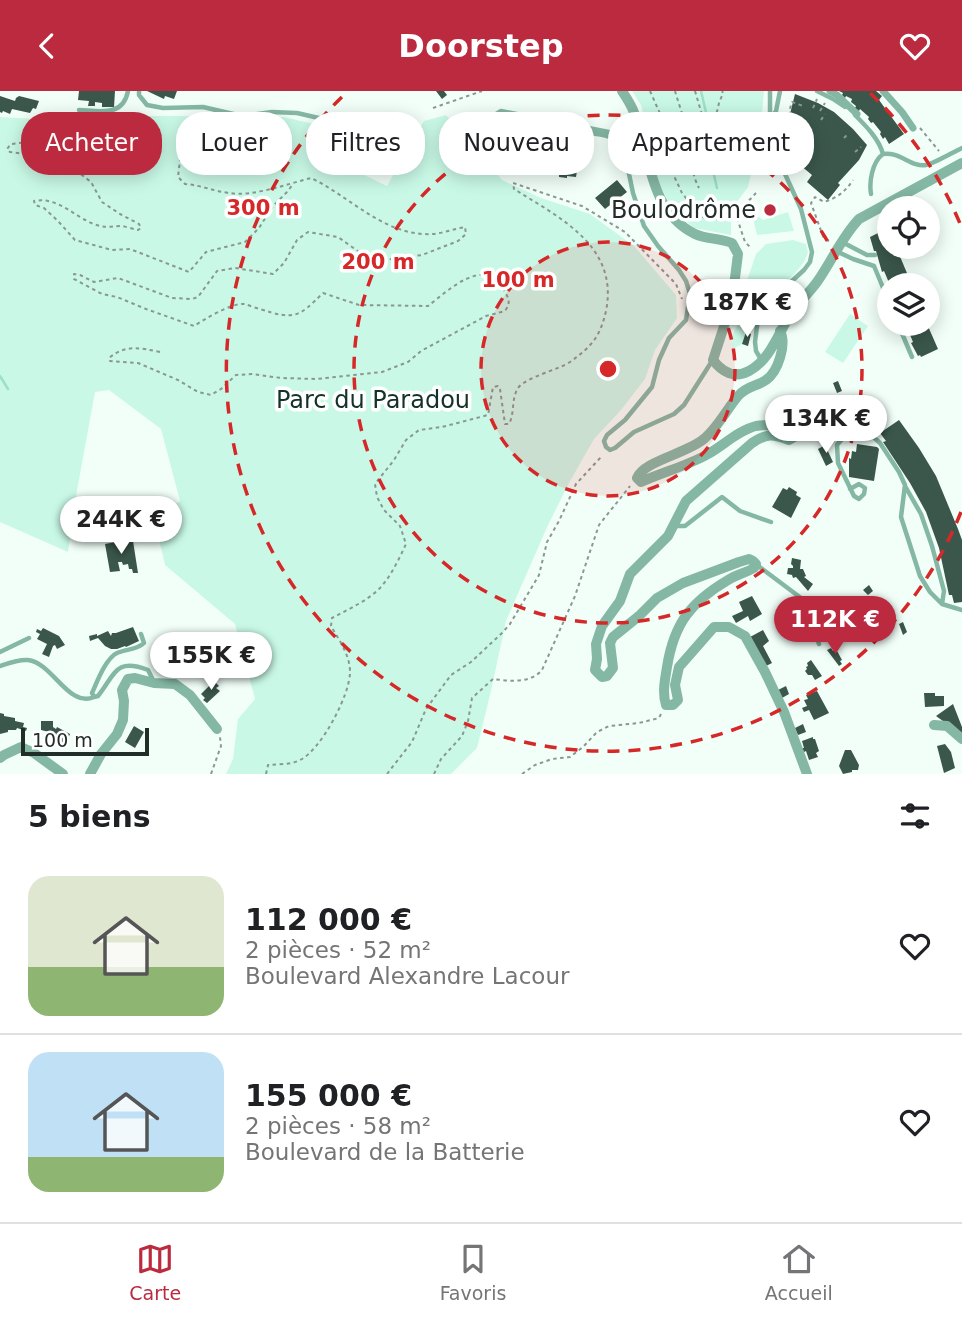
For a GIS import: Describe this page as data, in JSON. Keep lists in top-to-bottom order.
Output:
{
  "parks": ["Parc du Paradou"],
  "places": ["Boulodrôme"],
  "scale_bar": "100 m",
  "page": {
    "header": "Doorstep",
    "chip": [
      "Acheter",
      "Louer",
      "Filtres",
      "Nouveau",
      "Appartement"
    ],
    "price": [
      "187K €",
      "134K €",
      "244K €",
      "112K €",
      "155K €"
    ],
    "scale": "100 m",
    "heading": "5 biens",
    "list": [
      {
        "name": "112 000 €",
        "note": "2 pièces · 52 m² · Boulevard Alexandre Lacour"
      },
      {
        "name": "155 000 €",
        "note": "2 pièces · 58 m² · Boulevard de la Batterie"
      }
    ],
    "tabs": ["Carte", "Favoris", "Accueil"]
  },
  "rings": ["300 m", "200 m", "100 m"]
}
